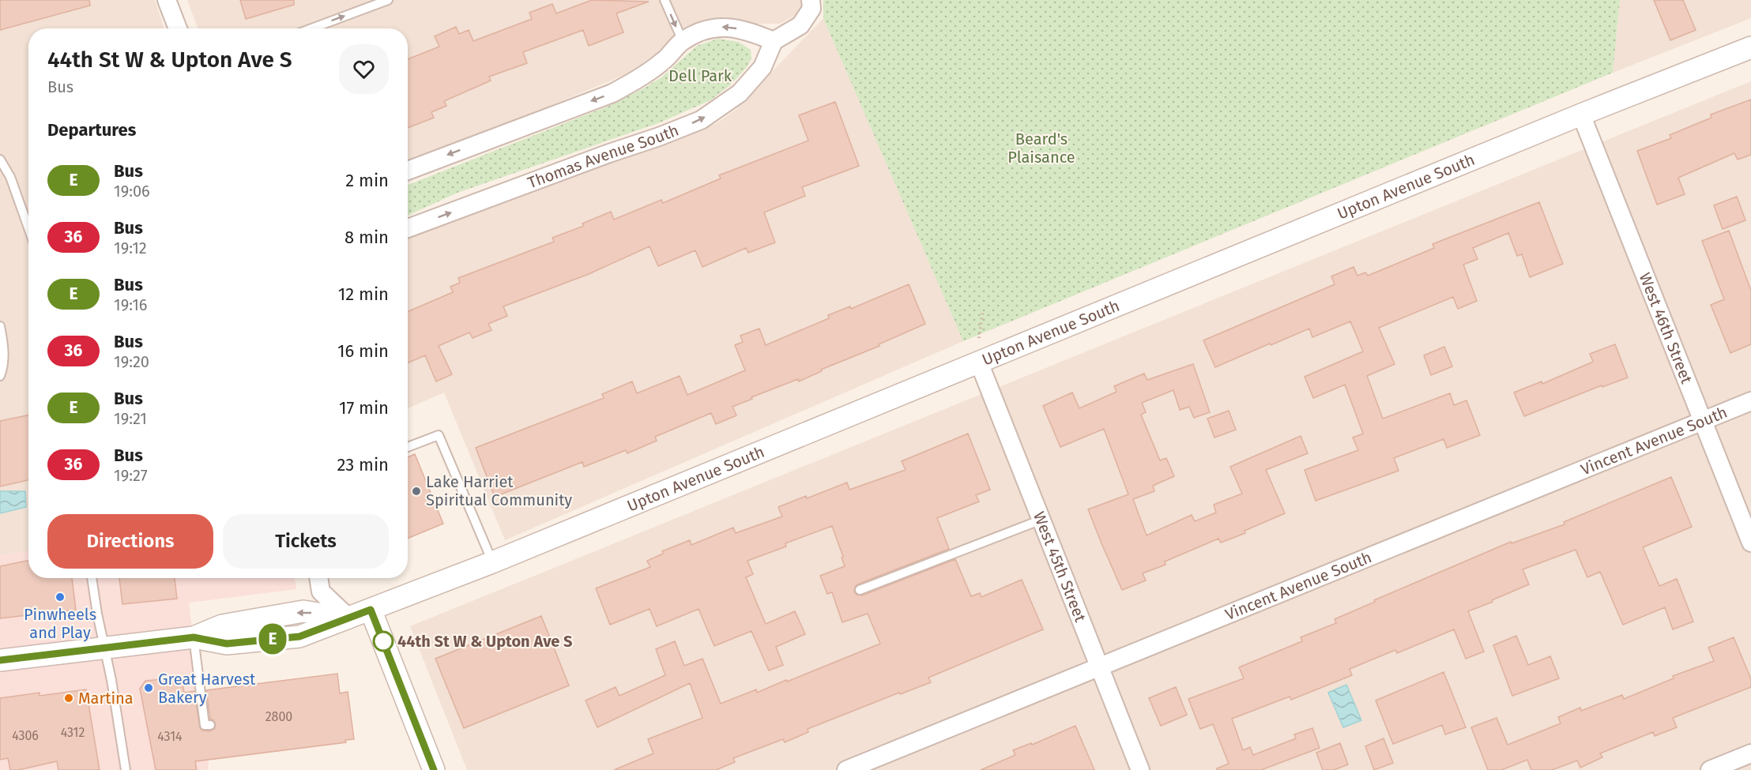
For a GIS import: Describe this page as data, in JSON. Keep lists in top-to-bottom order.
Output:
{
  "streets": {
    "street": [
      "Thomas Avenue South",
      "Upton Avenue South",
      "West 46th Street",
      "Vincent Avenue South",
      "West 45th Street"
    ]
  },
  "crossings": [
    ["Upton Avenue South", "West 46th Street"],
    ["Upton Avenue South", "West 45th Street"],
    ["West 46th Street", "Vincent Avenue South"],
    ["Vincent Avenue South", "West 45th Street"]
  ],
  "parks": ["Dell Park", "Beard's Plaisance"],
  "places": [
    "Lake Harriet Spiritual Community",
    "Pinwheels and Play",
    "44th St W & Upton Ave S",
    "Great Harvest Bakery",
    "Martina"
  ],
  "lines": ["bus line E"],
  "house_numbers": [
    "2800",
    "4312",
    "4306",
    "4314"
  ],
  "page": {
    "on_map": "E",
    "heading": [
      ["44th St W & Upton Ave S", "Bus"],
      "Departures"
    ],
    "list": [
      {
        "mark": "E",
        "name": "Bus",
        "note": "19:06",
        "value": "2 min"
      },
      {
        "mark": "36",
        "name": "Bus",
        "note": "19:12",
        "value": "8 min"
      },
      {
        "mark": "E",
        "name": "Bus",
        "note": "19:16",
        "value": "12 min"
      },
      {
        "mark": "36",
        "name": "Bus",
        "note": "19:20",
        "value": "16 min"
      },
      {
        "mark": "E",
        "name": "Bus",
        "note": "19:21",
        "value": "17 min"
      },
      {
        "mark": "36",
        "name": "Bus",
        "note": "19:27",
        "value": "23 min"
      }
    ],
    "buttons": ["Directions", "Tickets"]
  }
}
